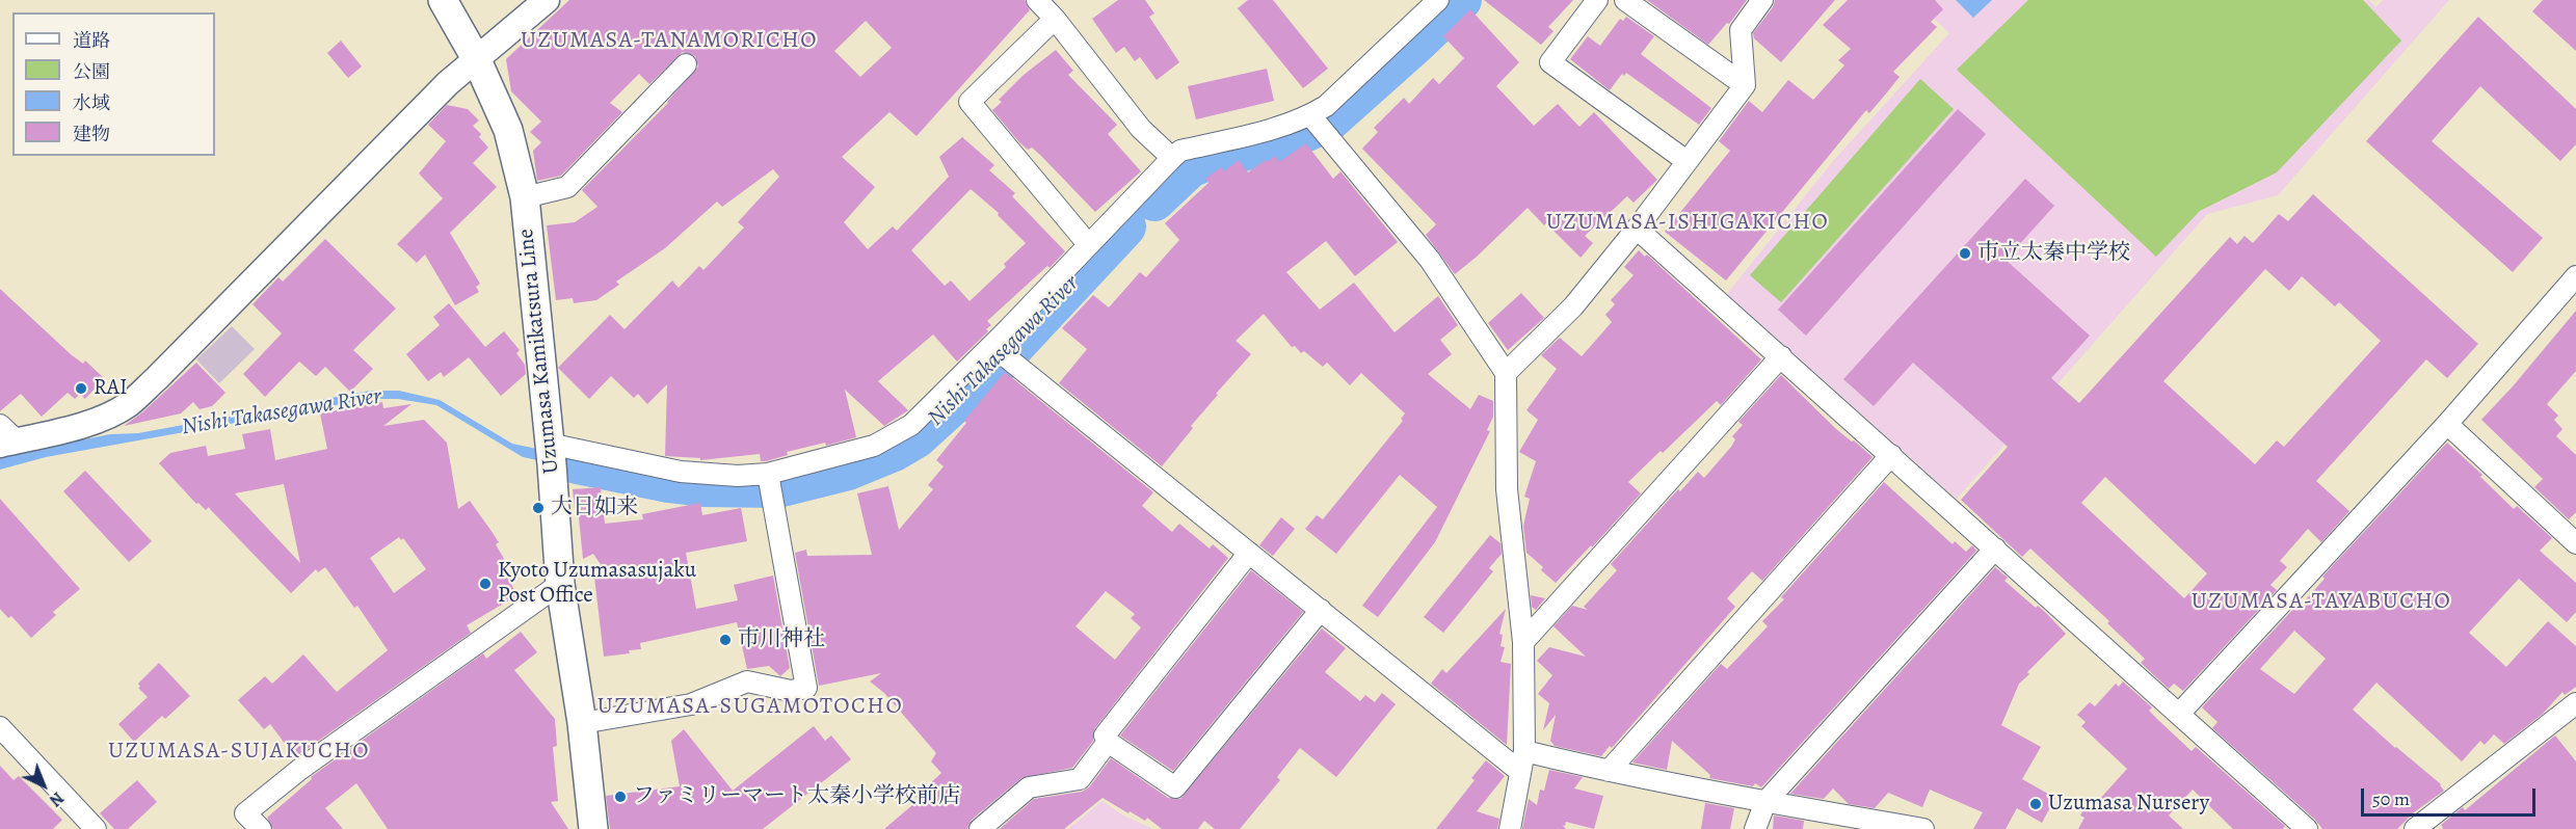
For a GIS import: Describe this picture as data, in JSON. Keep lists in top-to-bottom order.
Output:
{
  "streets": {
    "main road": ["Uzumasa Kamikatsura Line"]
  },
  "districts": [
    "UZUMASA-TANAMORICHO",
    "UZUMASA-ISHIGAKICHO",
    "UZUMASA-TAYABUCHO",
    "UZUMASA-SUGAMOTOCHO",
    "UZUMASA-SUJAKUCHO"
  ],
  "water": ["Nishi Takasegawa River"],
  "places": [
    "市立太秦中学校",
    "RAI",
    "大日如来",
    "Kyoto Uzumasasujaku Post Office",
    "市川神社",
    "ファミリーマート太秦小学校前店",
    "Uzumasa Nursery"
  ],
  "legend": [
    "道路",
    "公園",
    "水域",
    "建物"
  ],
  "scale_bar": "50 m",
  "north": "bottom right"
}
